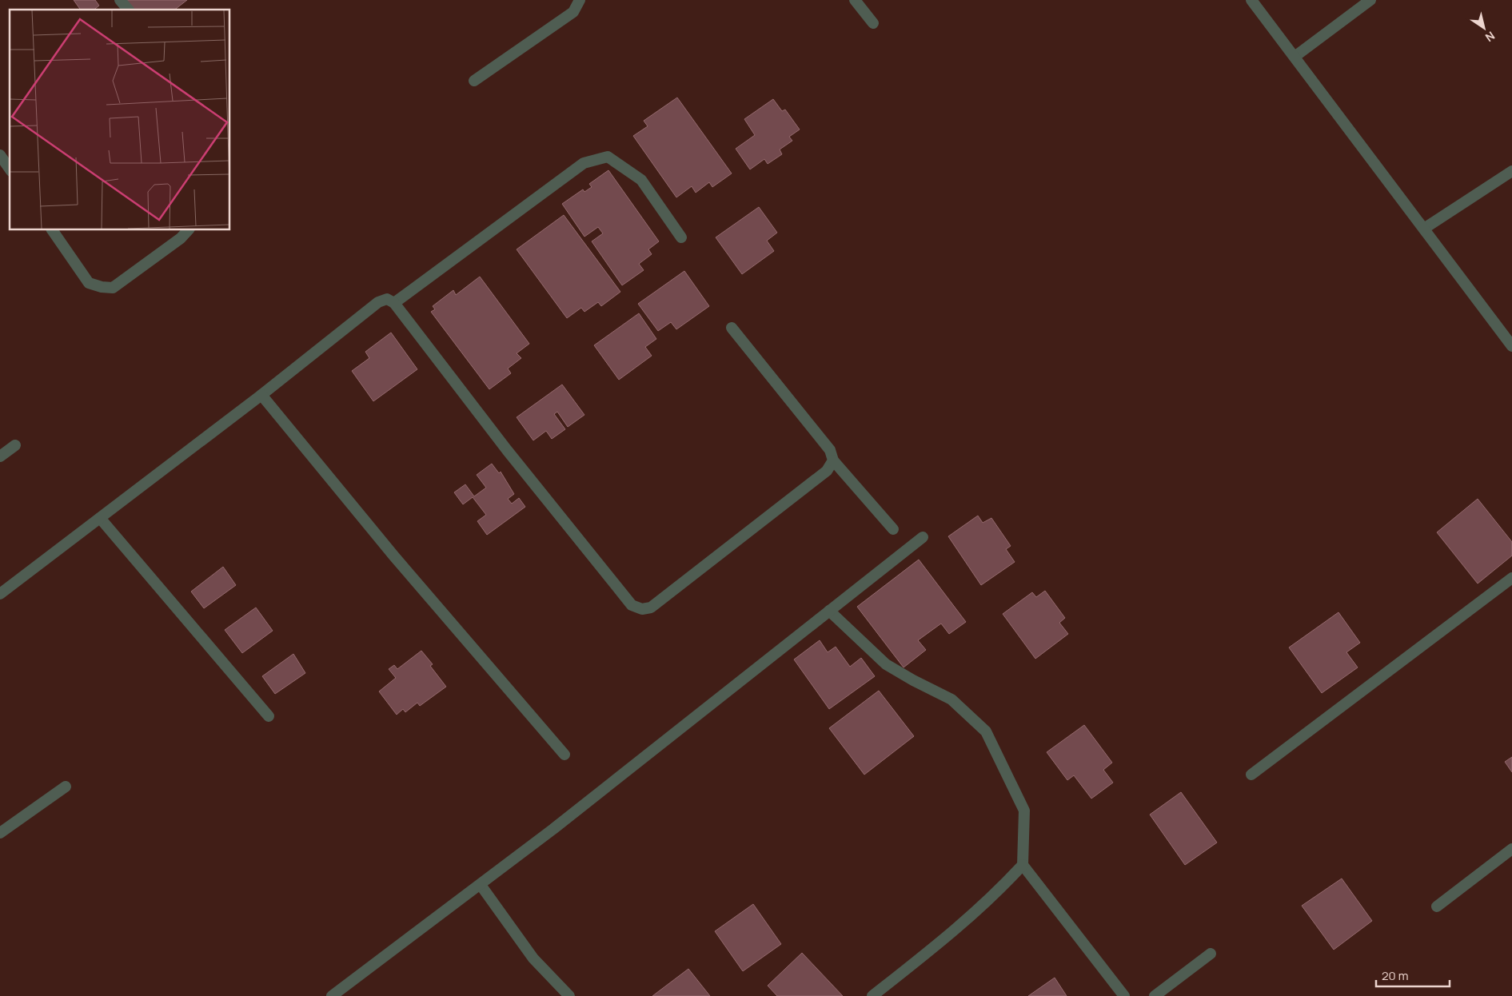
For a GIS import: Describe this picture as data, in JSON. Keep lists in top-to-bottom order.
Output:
{
  "scale_bar": "20 m",
  "north": "bottom right"
}
